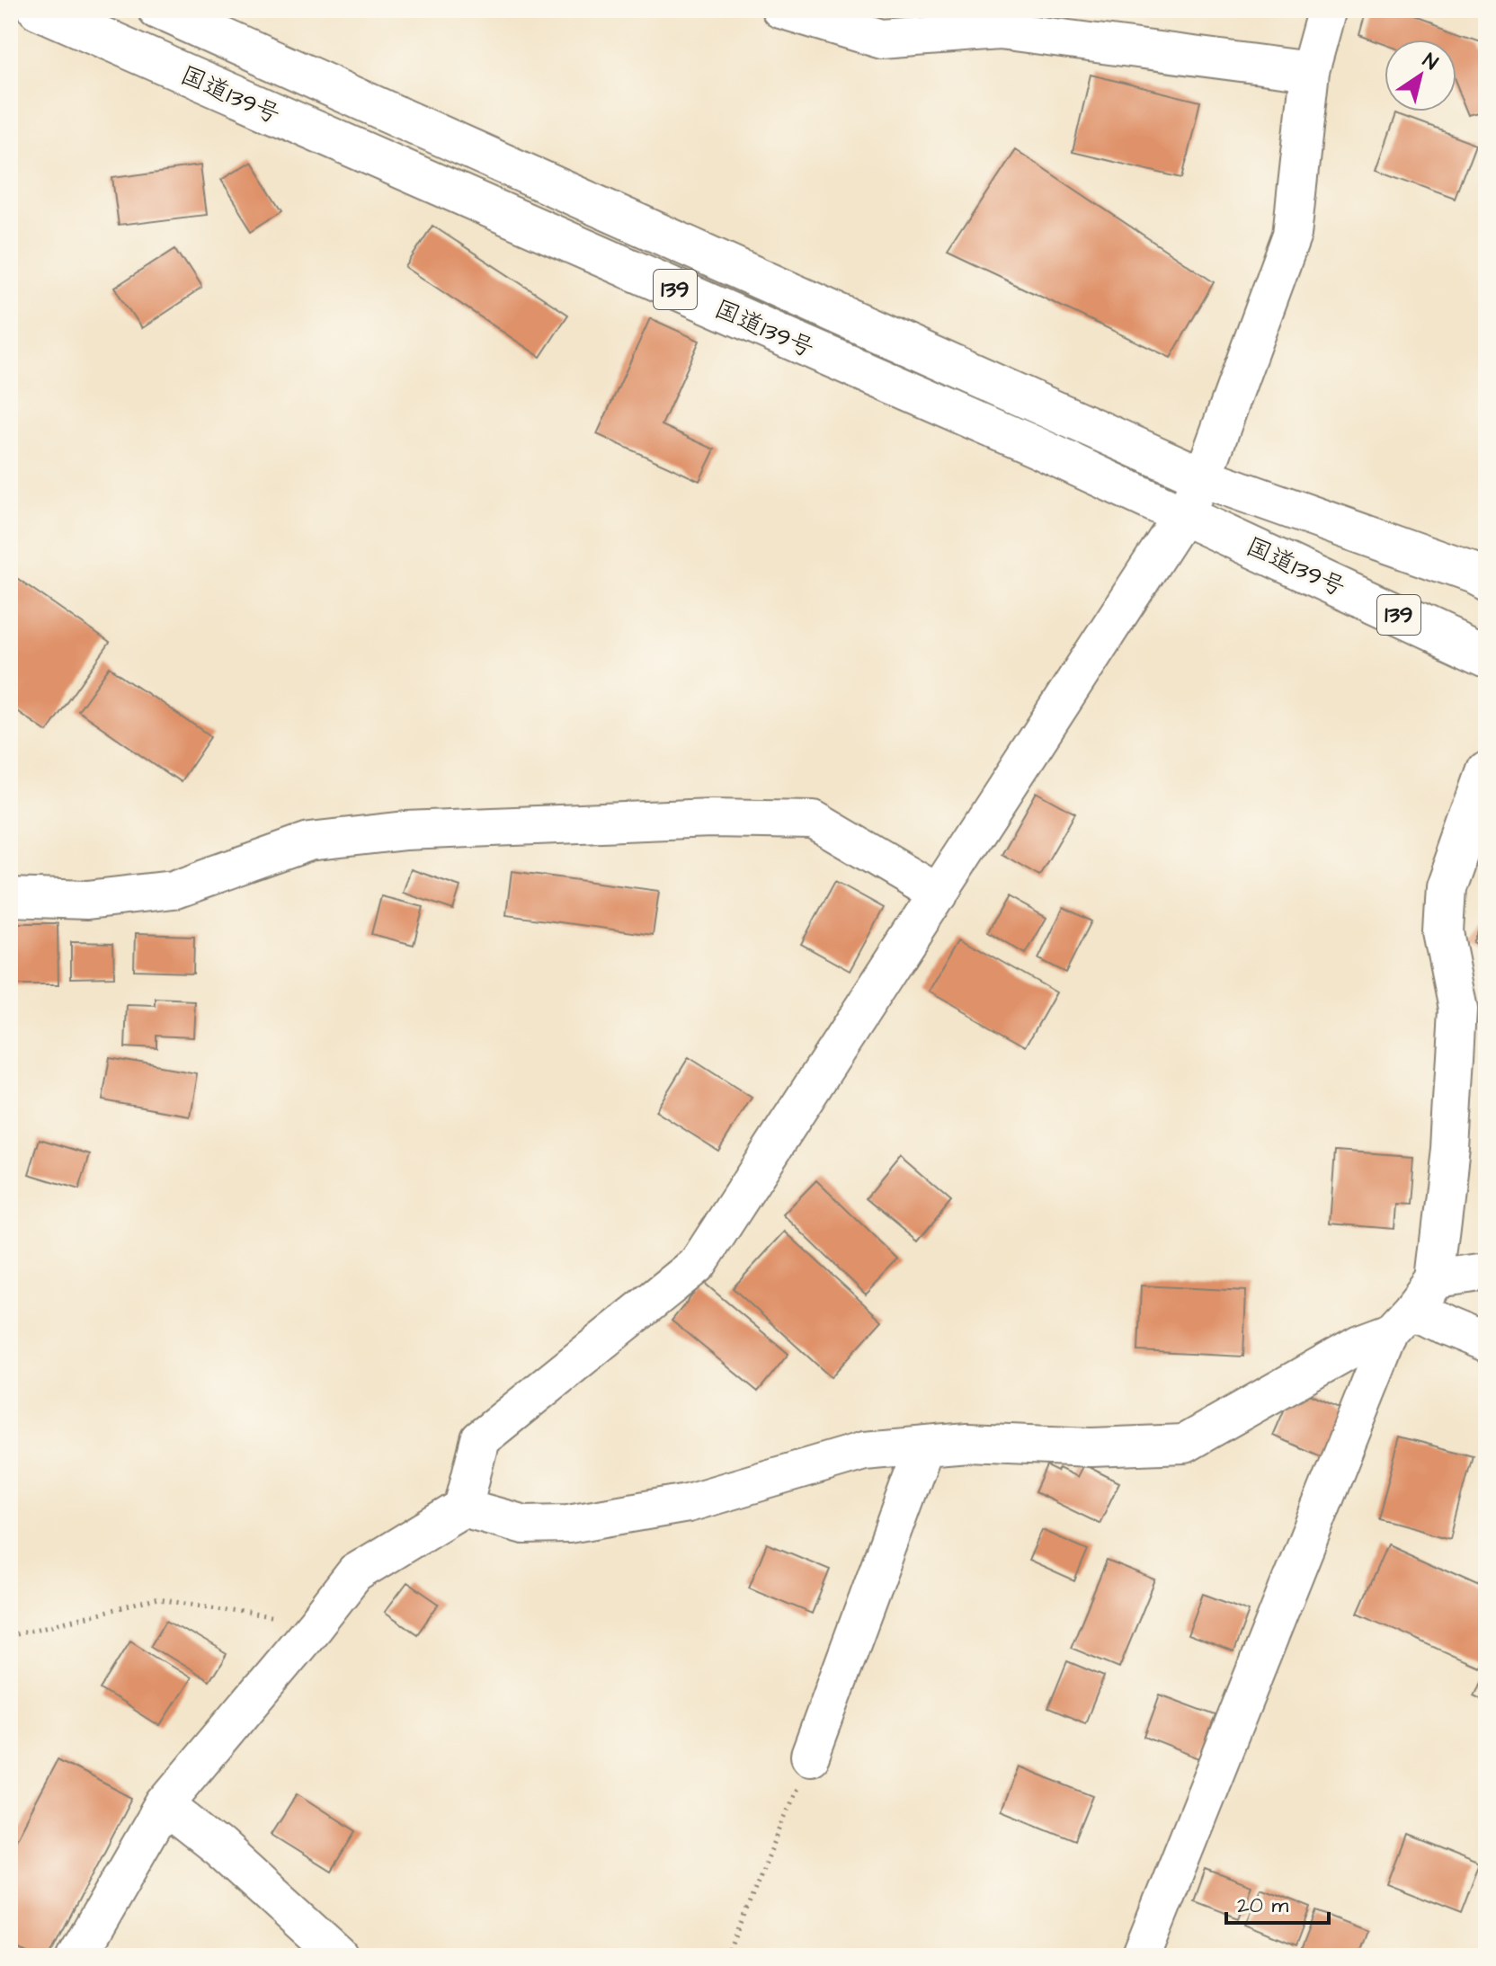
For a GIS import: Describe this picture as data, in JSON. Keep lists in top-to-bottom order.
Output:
{
  "streets": {
    "highway": ["国道139号", "139"]
  },
  "scale_bar": "20 m",
  "north": "top right"
}
